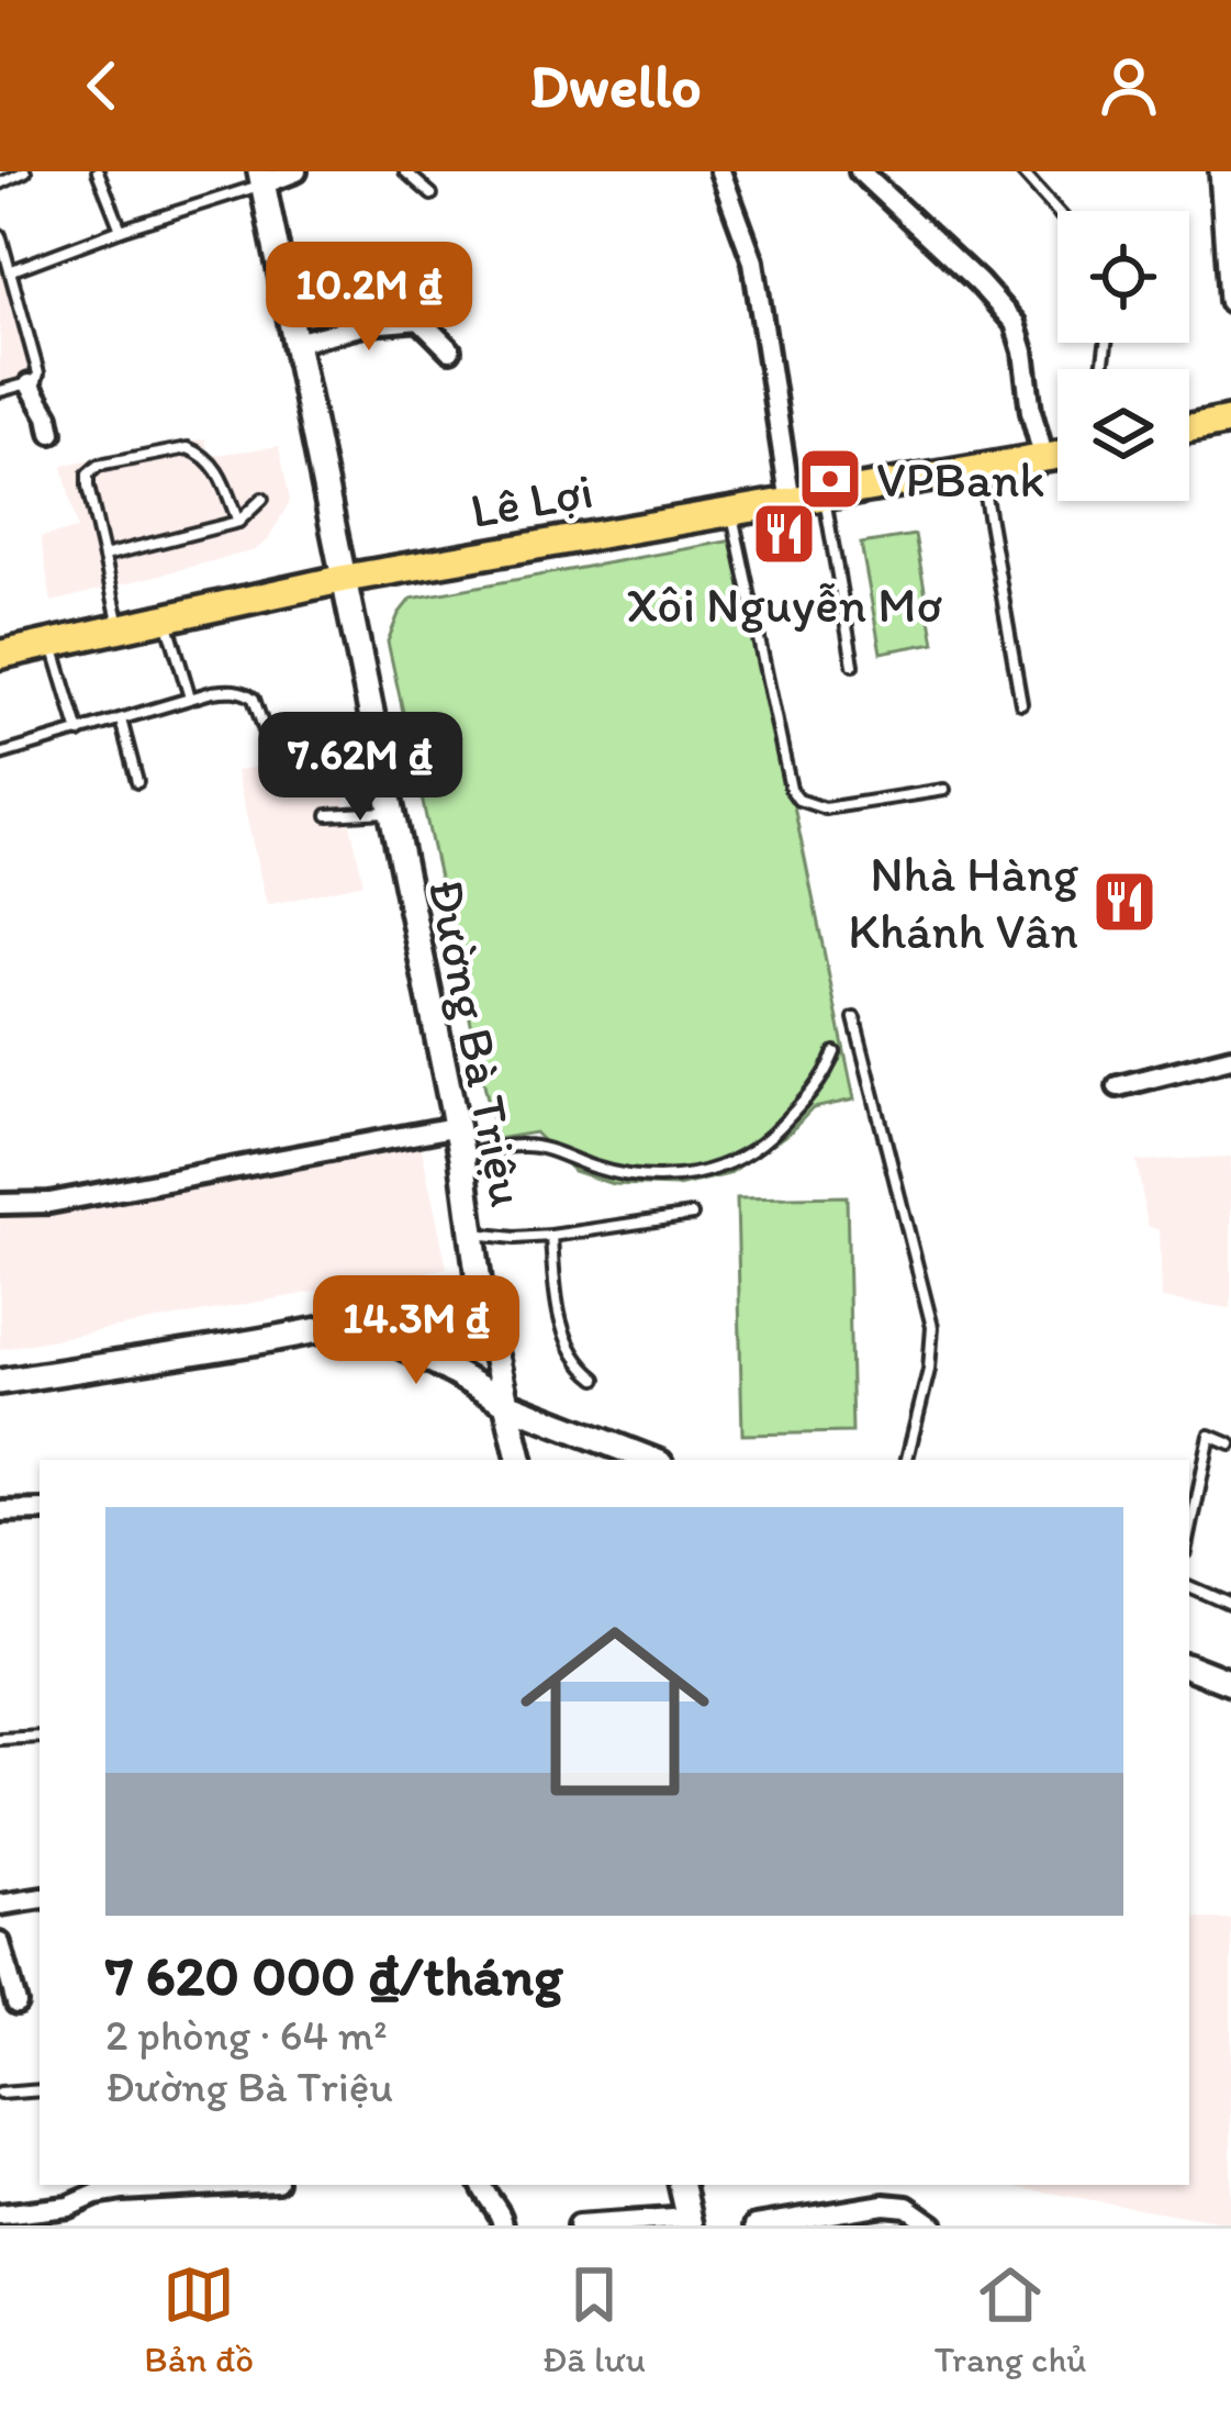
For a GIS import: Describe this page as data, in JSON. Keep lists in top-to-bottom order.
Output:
{
  "streets": {
    "main road": ["Lê Lợi", "Đường Bà Triệu"]
  },
  "crossings": [
    ["Lê Lợi", "Đường Bà Triệu"]
  ],
  "places": {
    "bank": ["VPBank"],
    "restaurant": ["Xôi Nguyễn Mơ", "Nhà Hàng Khánh Vân"]
  },
  "page": {
    "header": "Dwello",
    "price": ["10.2M ₫", "7.62M ₫", "14.3M ₫"],
    "list": [
      {
        "name": "7 620 000 ₫/tháng",
        "note": "2 phòng · 64 m² · Đường Bà Triệu"
      }
    ],
    "tabs": ["Bản đồ", "Đã lưu", "Trang chủ"]
  }
}
